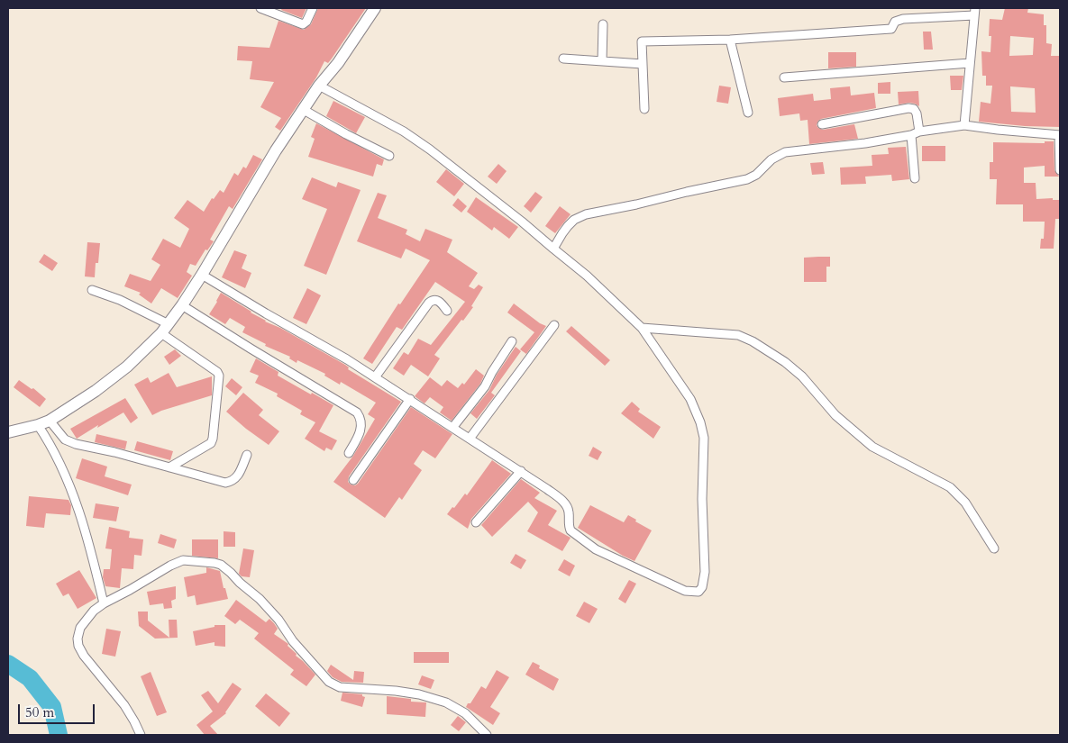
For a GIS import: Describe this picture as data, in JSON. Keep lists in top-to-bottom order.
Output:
{
  "scale_bar": "50 m"
}
